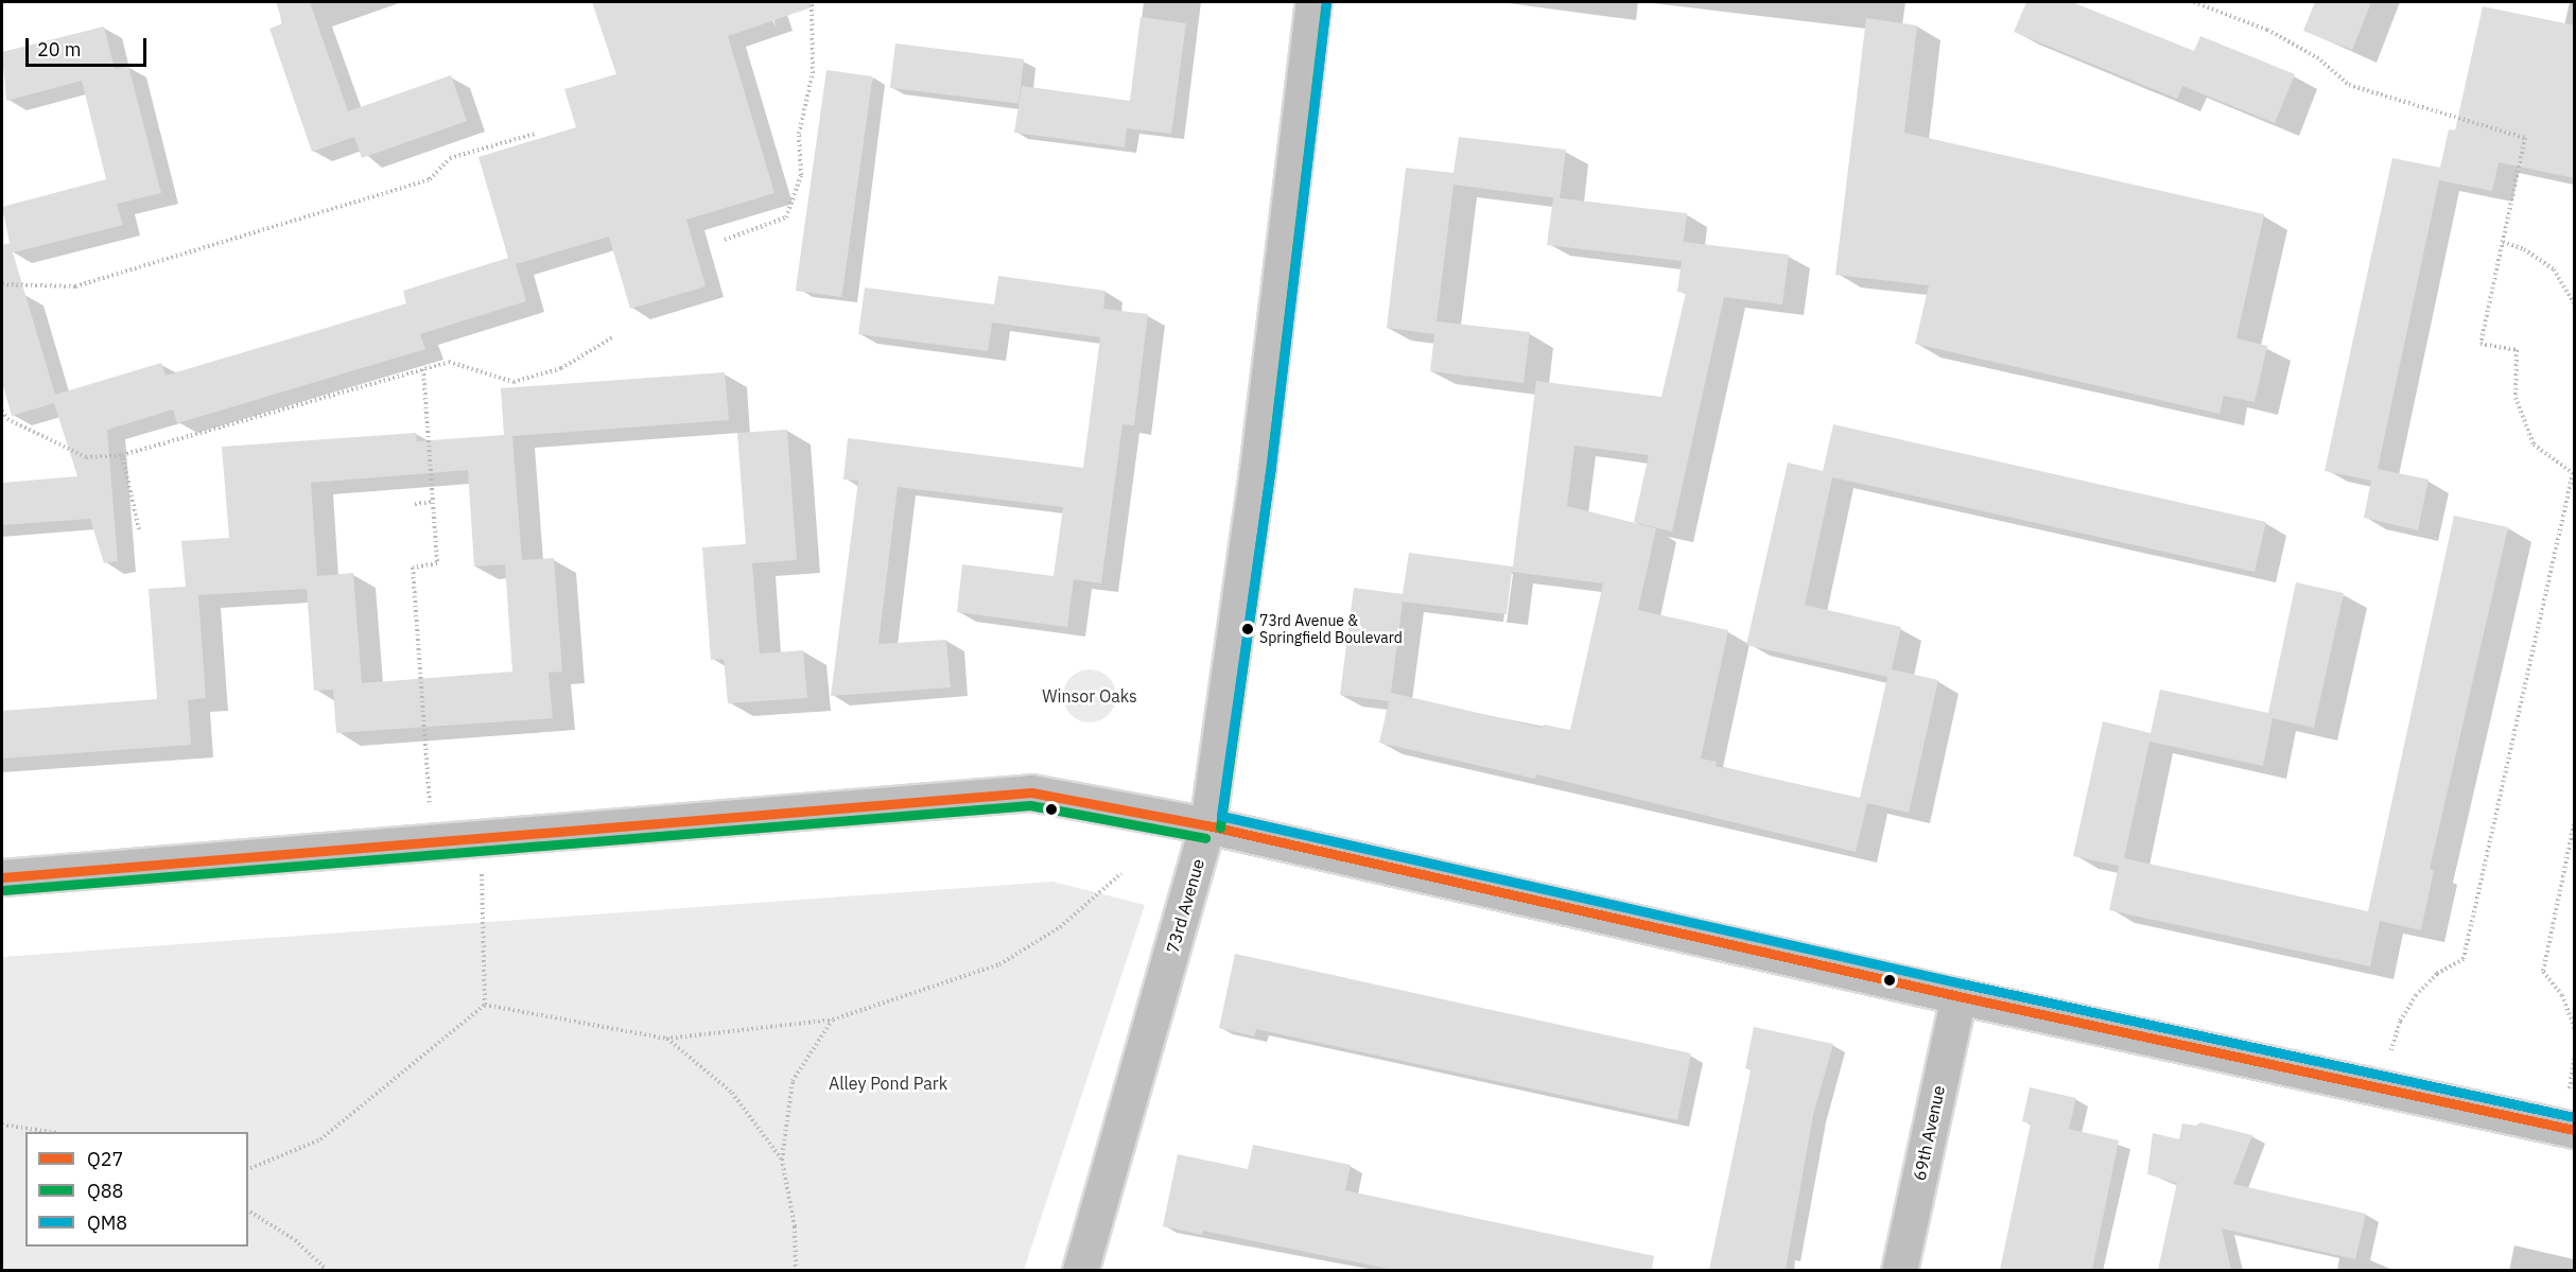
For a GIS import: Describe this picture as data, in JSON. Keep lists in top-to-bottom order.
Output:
{
  "streets": {
    "main road": ["73rd Avenue", "69th Avenue"]
  },
  "parks": ["Winsor Oaks", "Alley Pond Park"],
  "places": ["73rd Avenue & Springfield Boulevard"],
  "lines": ["transit line Q88", "transit line QM8", "transit line Q27"],
  "legend": ["Q27", "Q88", "QM8"],
  "scale_bar": "20 m"
}
